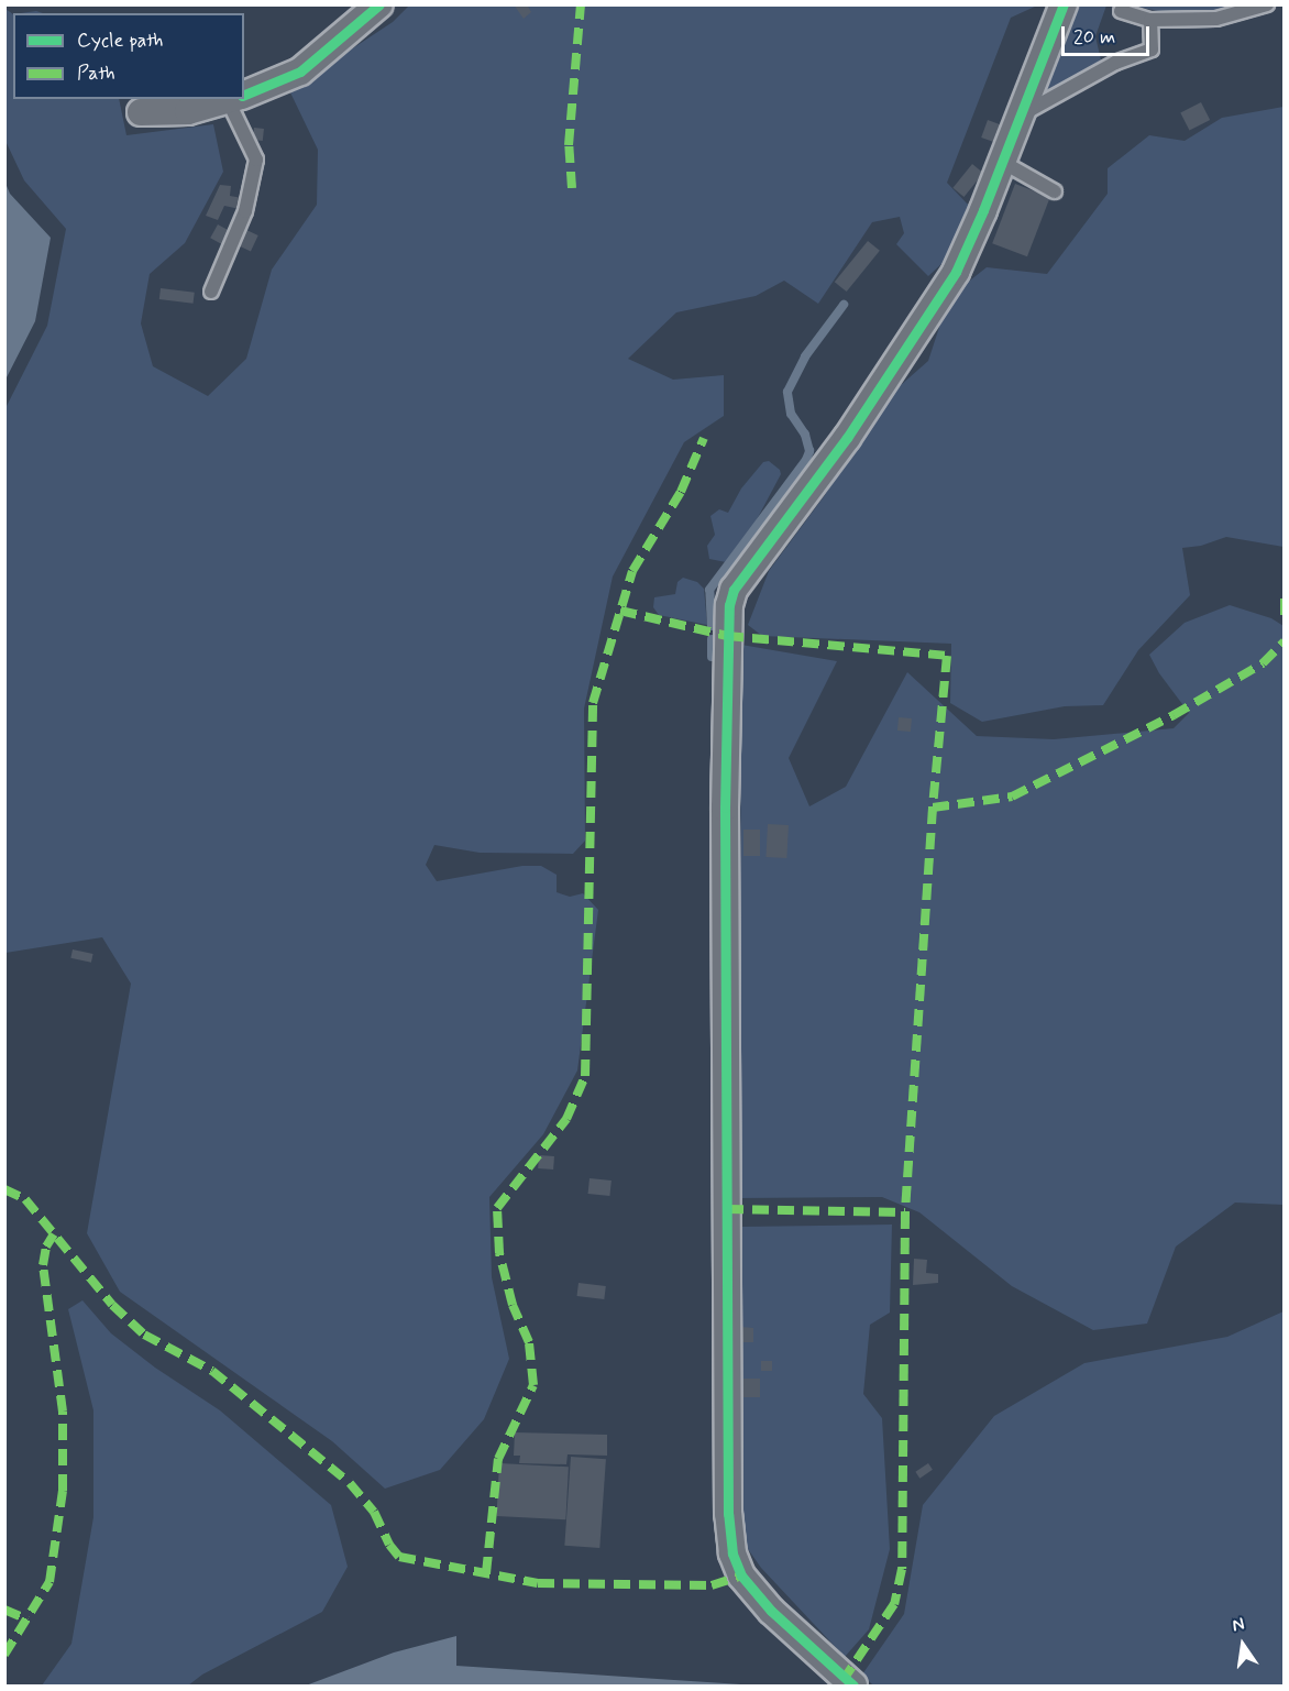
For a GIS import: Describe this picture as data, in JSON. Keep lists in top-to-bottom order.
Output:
{
  "legend": ["Cycle path", "Path"],
  "scale_bar": "20 m",
  "north": "top"
}
